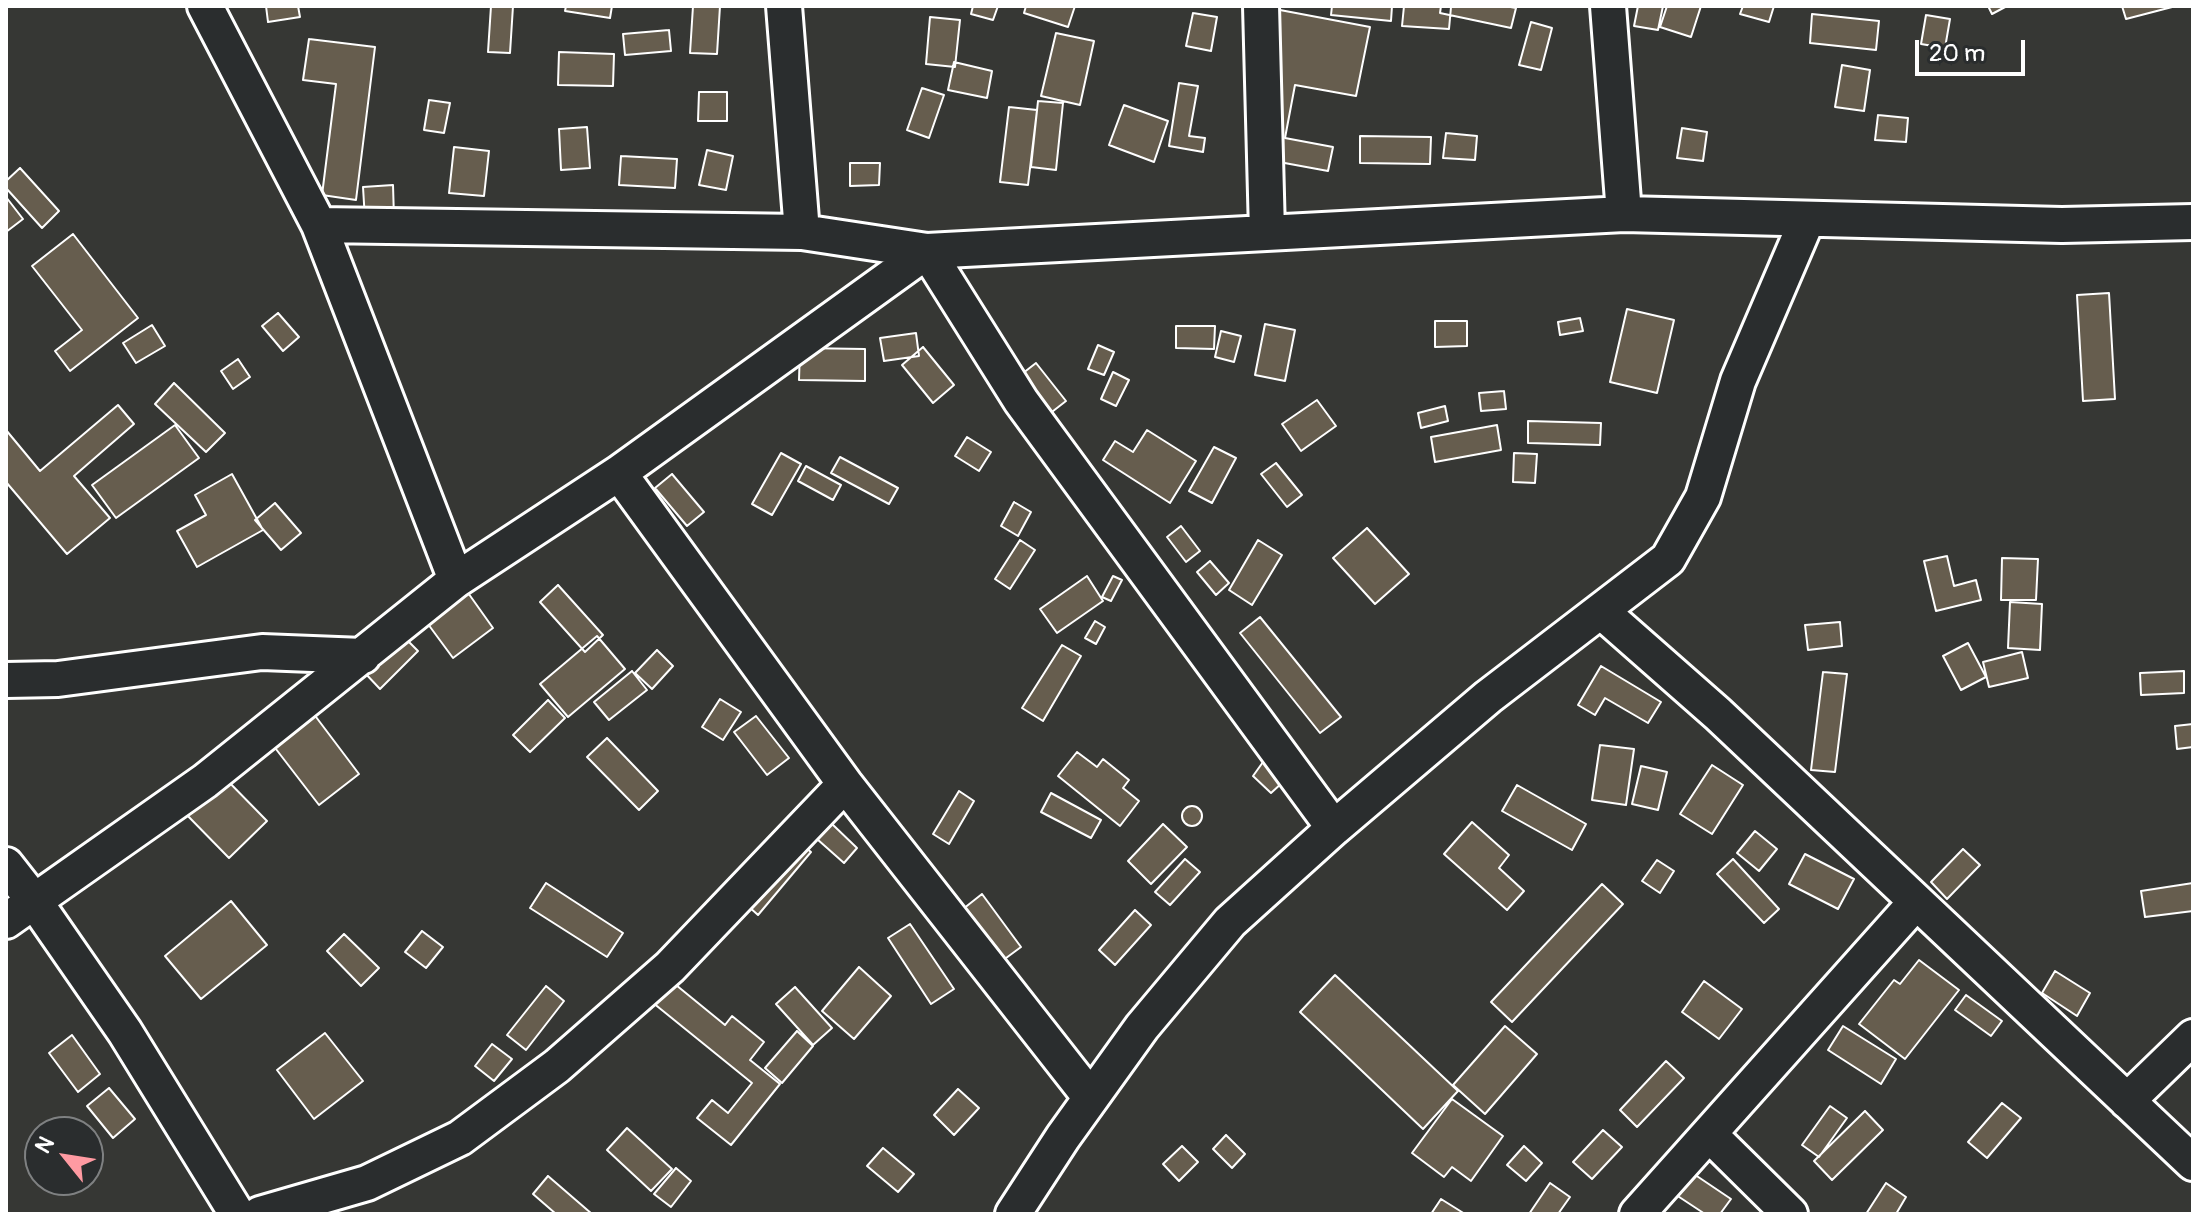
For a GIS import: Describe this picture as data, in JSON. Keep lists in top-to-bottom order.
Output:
{
  "scale_bar": "20 m",
  "north": "top left"
}
